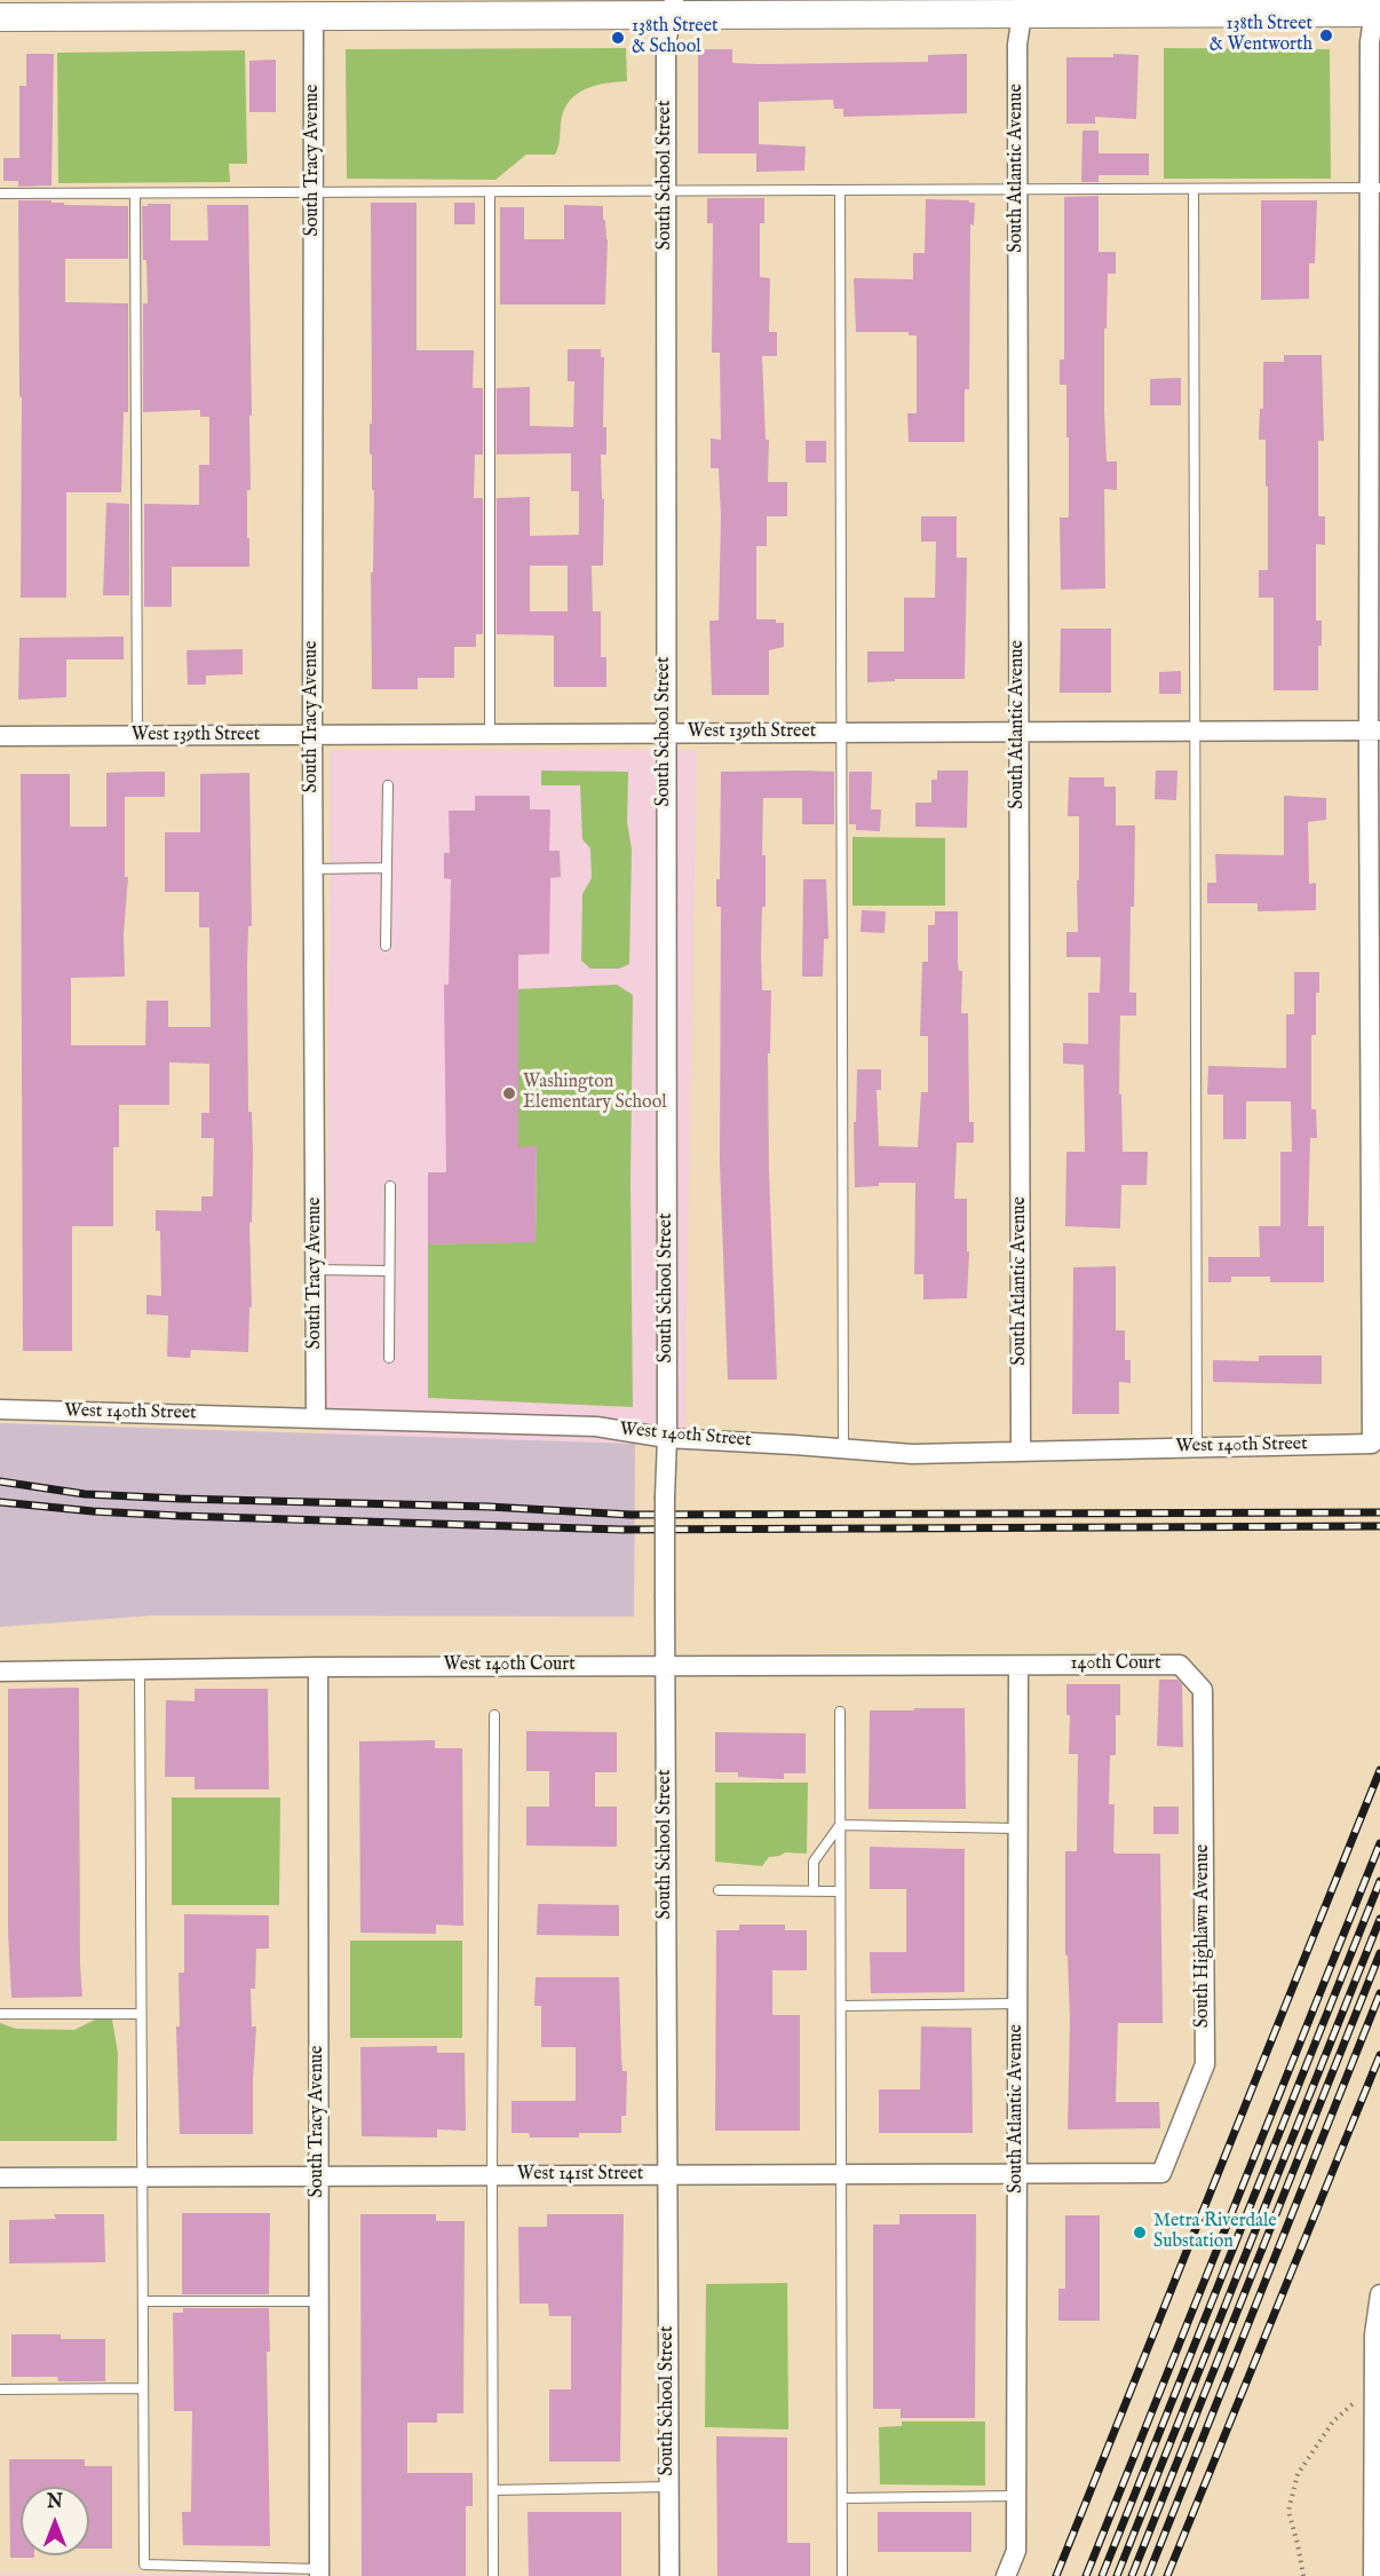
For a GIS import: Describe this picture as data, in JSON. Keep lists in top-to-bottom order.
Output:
{
  "streets": {
    "street": [
      "South Tracy Avenue",
      "South Atlantic Avenue",
      "South School Street",
      "West 139th Street",
      "West 140th Street",
      "140th Court",
      "West 140th Court",
      "South Highlawn Avenue",
      "West 141st Street"
    ]
  },
  "crossings": [
    ["South Tracy Avenue", "West 139th Street"],
    ["South Tracy Avenue", "West 140th Street"],
    ["South Tracy Avenue", "West 140th Court"],
    ["South Tracy Avenue", "West 141st Street"],
    ["South Atlantic Avenue", "West 139th Street"],
    ["South Atlantic Avenue", "West 140th Street"],
    ["South Atlantic Avenue", "140th Court"],
    ["South Atlantic Avenue", "West 140th Court"],
    ["South Atlantic Avenue", "West 141st Street"],
    ["South School Street", "West 139th Street"],
    ["South School Street", "West 140th Street"],
    ["South School Street", "West 140th Court"],
    ["South School Street", "West 141st Street"],
    ["West 139th Street", "West 140th Street"],
    ["140th Court", "West 140th Court"],
    ["140th Court", "South Highlawn Avenue"],
    ["South Highlawn Avenue", "West 141st Street"]
  ],
  "places": [
    "138th Street & Wentworth",
    "138th Street & School",
    "Washington Elementary School",
    "Metra Riverdale Substation"
  ],
  "north": "top"
}
